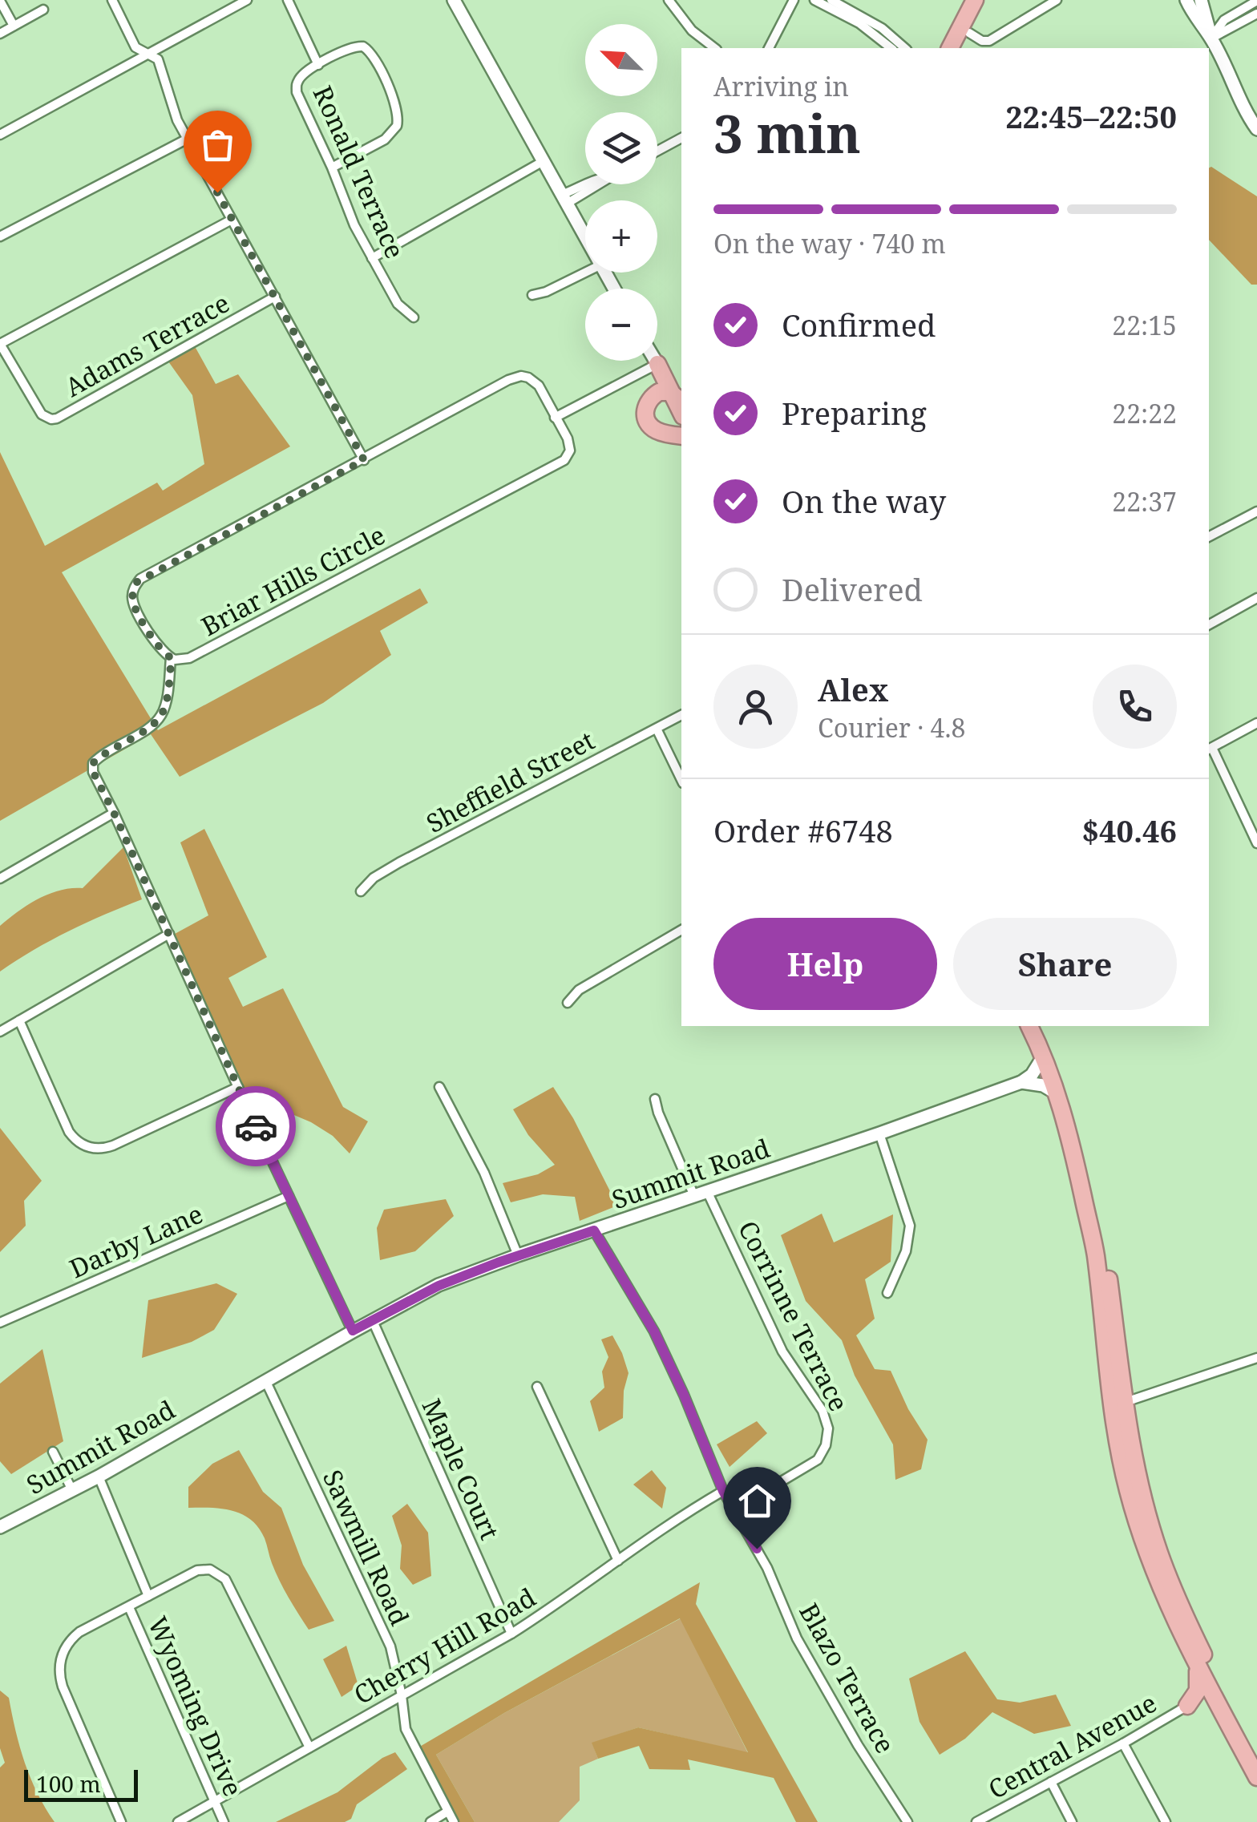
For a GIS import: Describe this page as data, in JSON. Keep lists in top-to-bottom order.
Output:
{
  "streets": {
    "main road": ["Summit Road"],
    "street": [
      "Ronald Terrace",
      "Adams Terrace",
      "Briar Hills Circle",
      "Sheffield Street",
      "Darby Lane",
      "Corrinne Terrace",
      "Maple Court",
      "Sawmill Road",
      "Cherry Hill Road",
      "Blazo Terrace",
      "Wyoming Drive",
      "Central Avenue"
    ]
  },
  "crossings": [
    ["Summit Road", "Corrinne Terrace"],
    ["Summit Road", "Maple Court"],
    ["Summit Road", "Sawmill Road"],
    ["Summit Road", "Blazo Terrace"],
    ["Summit Road", "Wyoming Drive"],
    ["Corrinne Terrace", "Blazo Terrace"],
    ["Maple Court", "Cherry Hill Road"],
    ["Sawmill Road", "Cherry Hill Road"],
    ["Cherry Hill Road", "Blazo Terrace"],
    ["Cherry Hill Road", "Wyoming Drive"]
  ],
  "scale_bar": "100 m",
  "north": "top left",
  "page": {
    "map_buttons": ["+", "−"],
    "heading": ["3 min", "Arriving in", "22:45–22:50"],
    "panel": [
      "Alex",
      "Courier · 4.8",
      "Order #6748",
      "$40.46"
    ],
    "bar": "On the way · 740 m",
    "list": [
      ["Confirmed", "22:15"],
      ["Preparing", "22:22"],
      ["On the way", "22:37"],
      "Delivered"
    ],
    "buttons": ["Help", "Share"],
    "scale": "100 m"
  }
}
